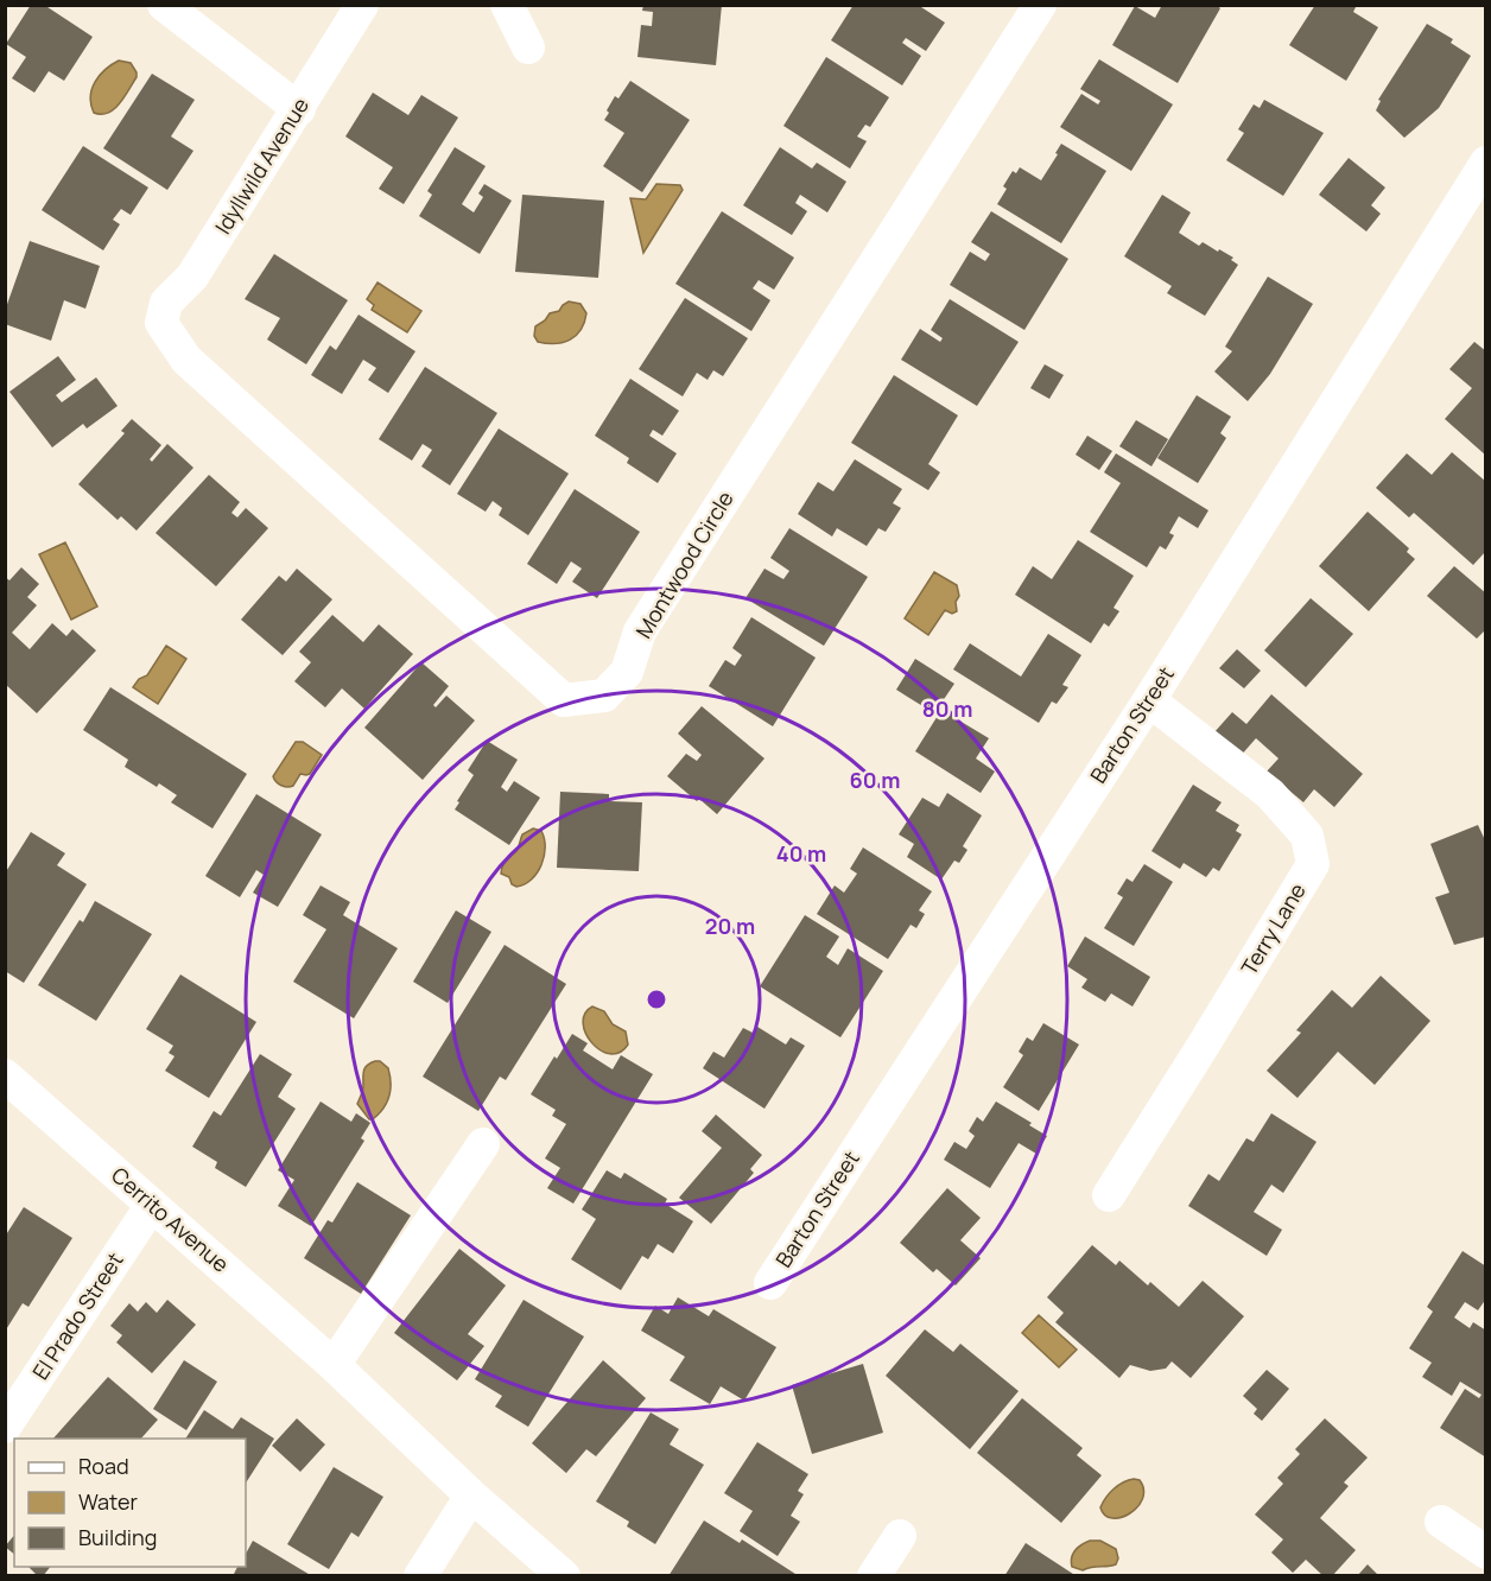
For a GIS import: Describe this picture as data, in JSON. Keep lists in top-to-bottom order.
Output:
{
  "streets": {
    "street": [
      "Idyllwild Avenue",
      "Montwood Circle",
      "Barton Street",
      "Terry Lane",
      "Cerrito Avenue",
      "El Prado Street"
    ]
  },
  "crossings": [
    ["Idyllwild Avenue", "Montwood Circle"],
    ["Barton Street", "Terry Lane"],
    ["Cerrito Avenue", "El Prado Street"]
  ],
  "legend": ["Road", "Water", "Building"],
  "rings": [
    "80 m",
    "60 m",
    "40 m",
    "20 m"
  ]
}
